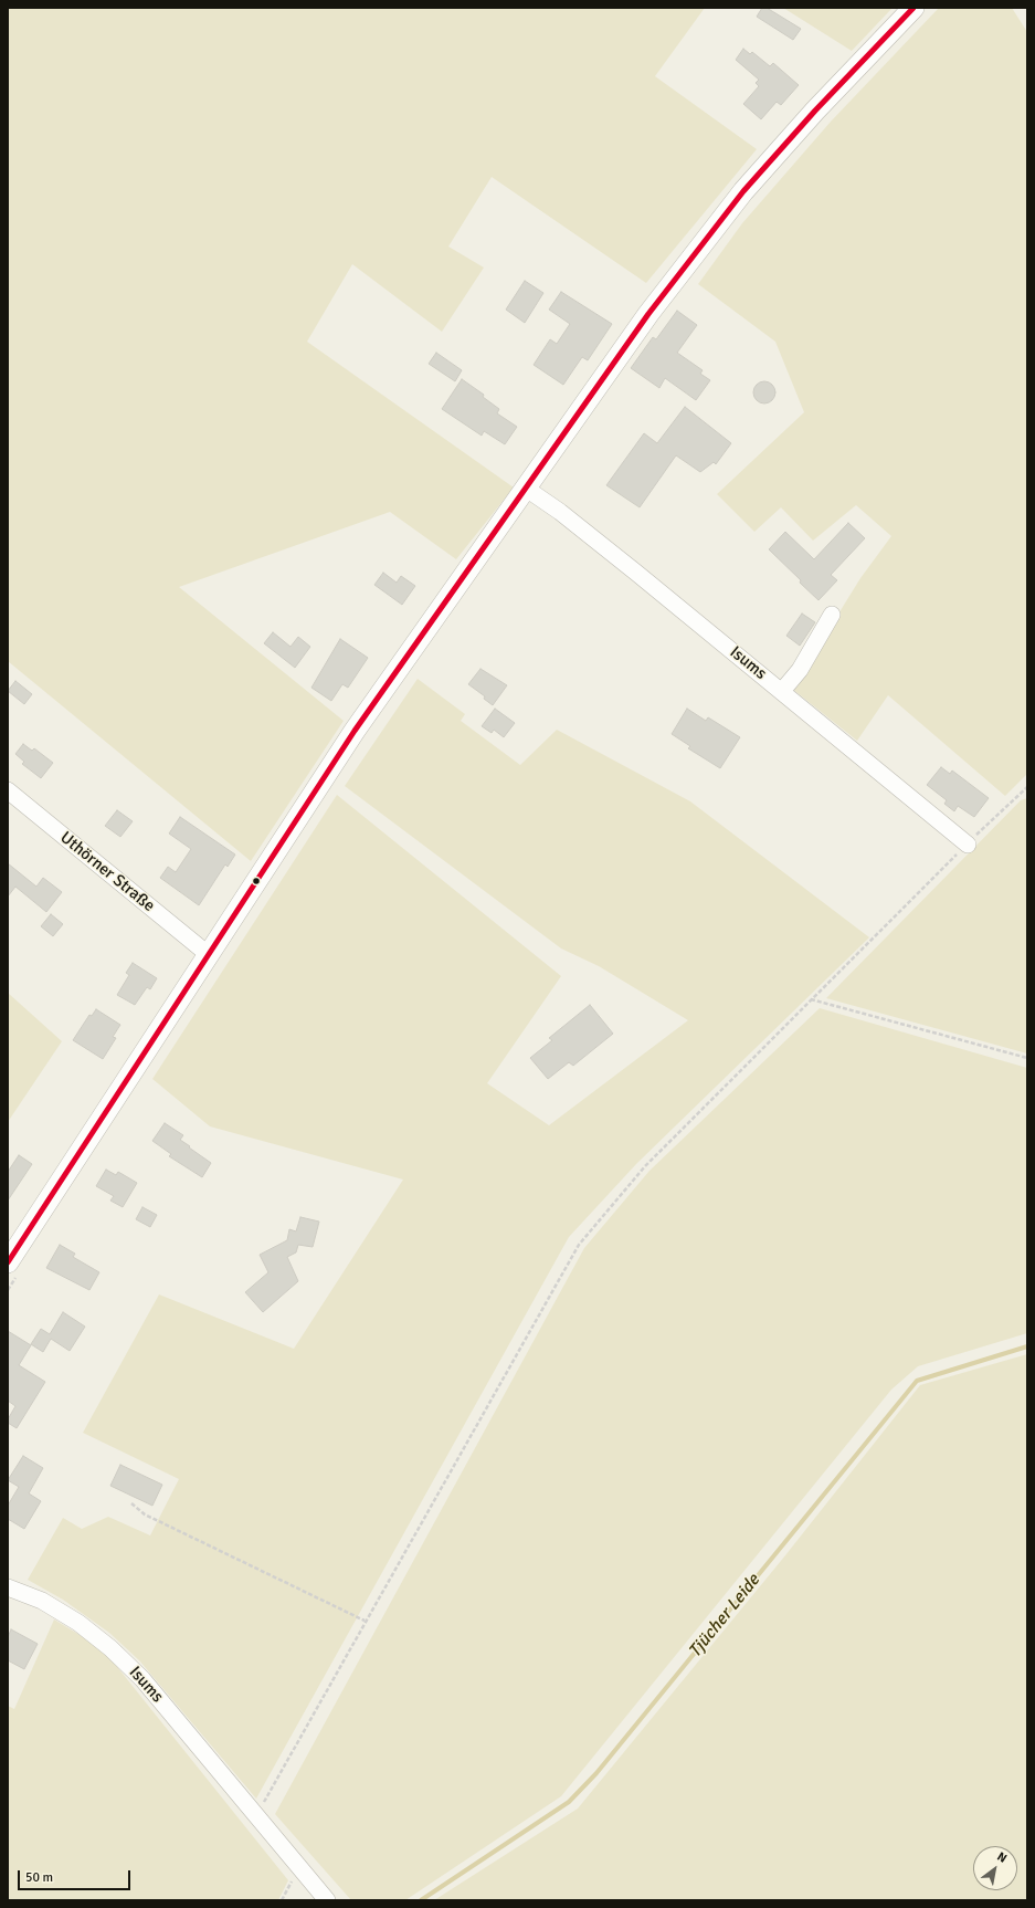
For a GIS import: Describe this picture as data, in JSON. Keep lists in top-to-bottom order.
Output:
{
  "streets": {
    "street": ["Isums", "Uthörner Straße"]
  },
  "water": ["Tjücher Leide"],
  "scale_bar": "50 m",
  "north": "top right"
}
